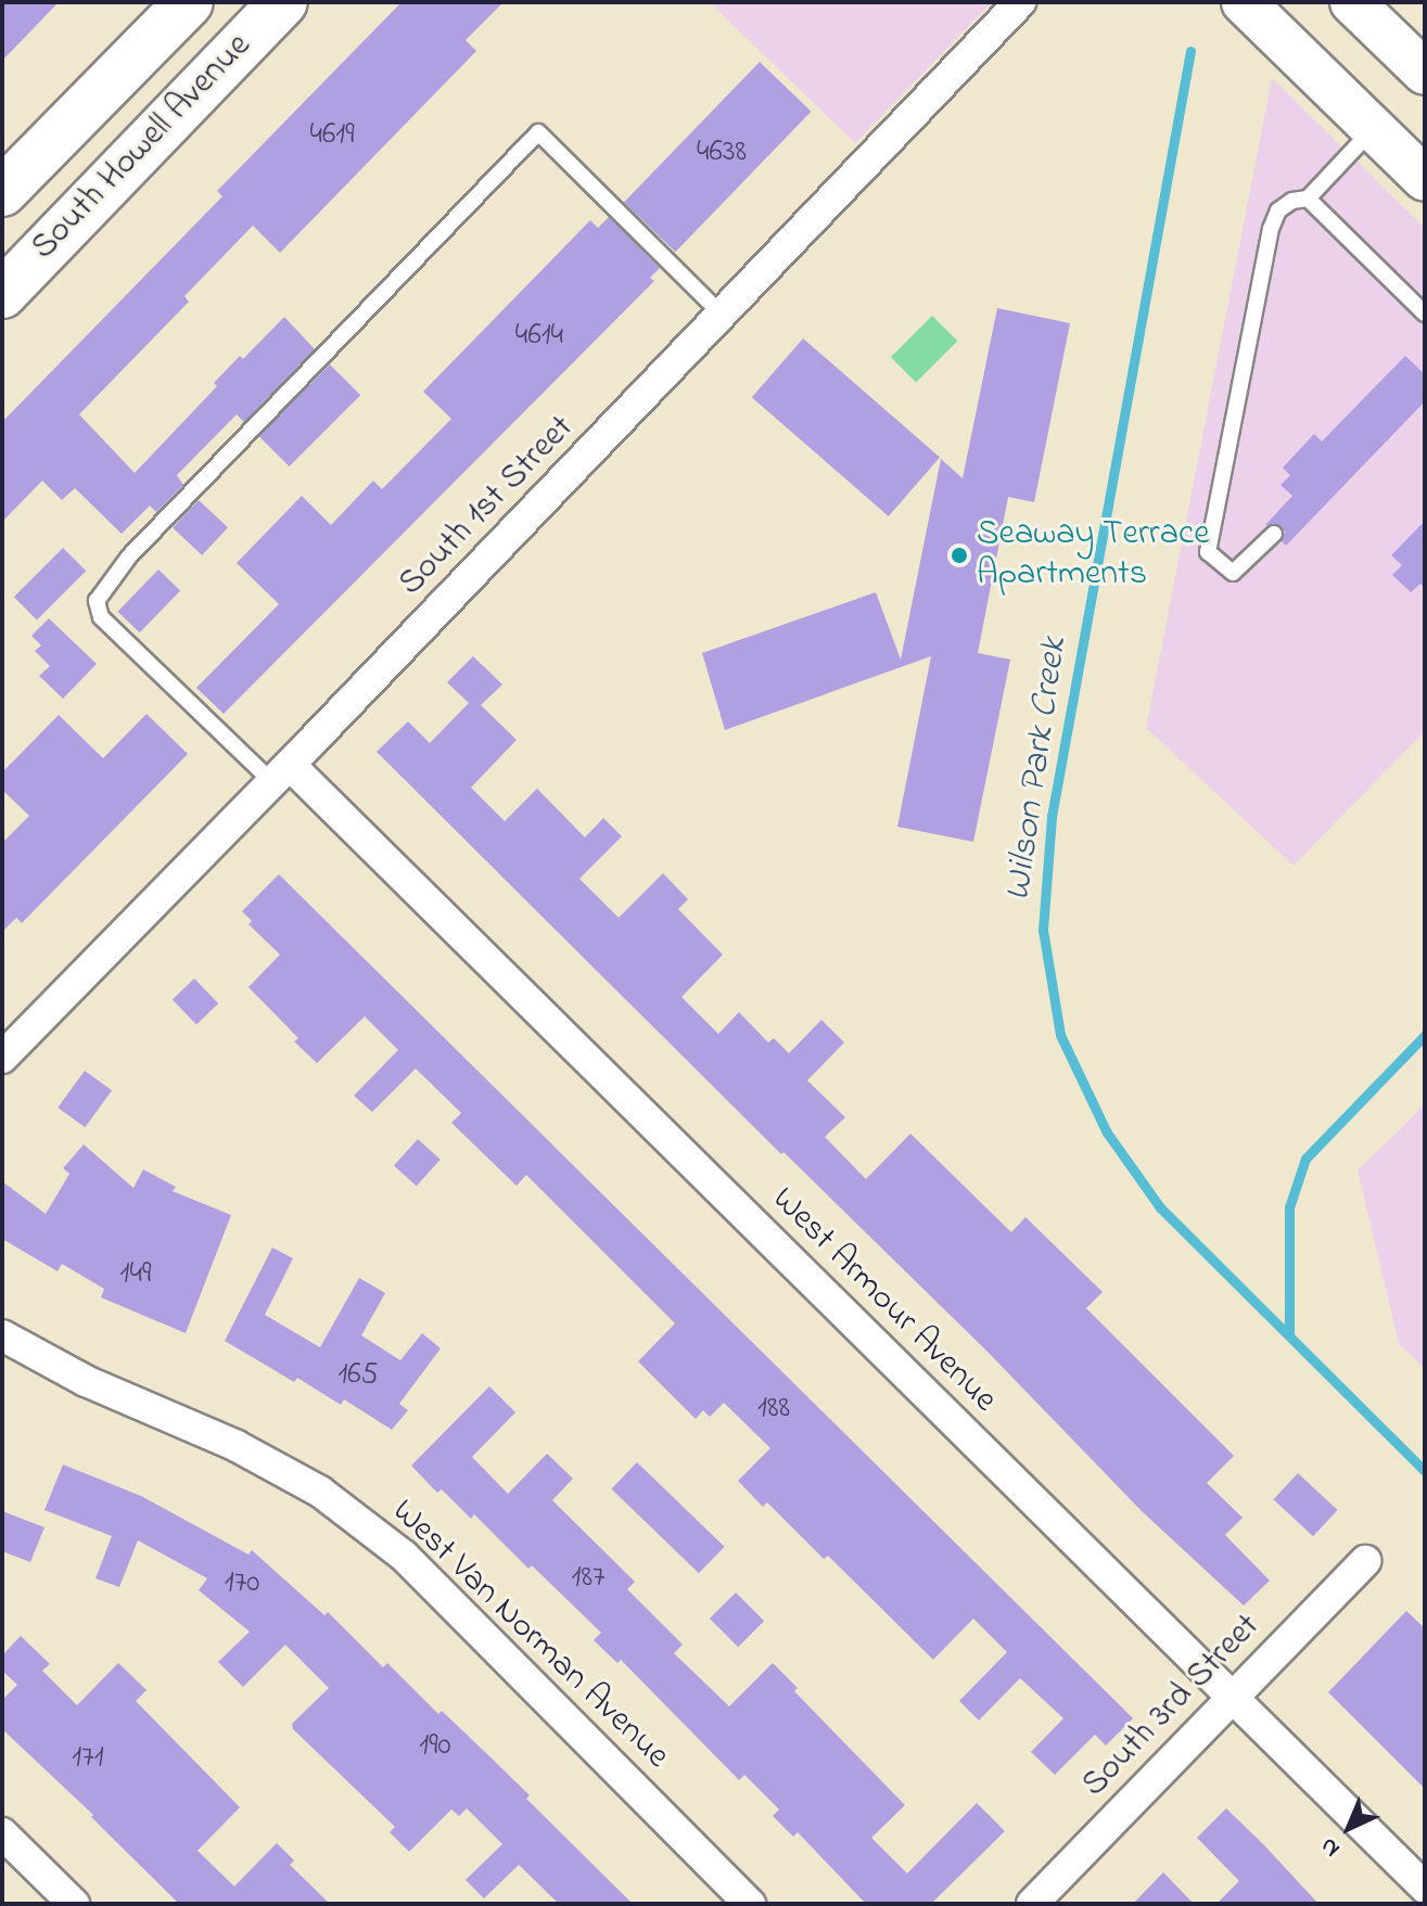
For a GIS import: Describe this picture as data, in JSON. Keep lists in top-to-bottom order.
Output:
{
  "streets": {
    "main road": ["South Howell Avenue"],
    "street": [
      "South 1st Street",
      "West Armour Avenue",
      "West Van Norman Avenue",
      "South 3rd Street"
    ]
  },
  "crossings": [
    ["South 1st Street", "West Armour Avenue"],
    ["West Armour Avenue", "South 3rd Street"]
  ],
  "water": ["Wilson Park Creek"],
  "places": ["Seaway Terrace Apartments"],
  "house_numbers": [
    "4619",
    "4638",
    "4614",
    "149",
    "165",
    "188",
    "187",
    "170",
    "190",
    "171"
  ],
  "north": "bottom left"
}
